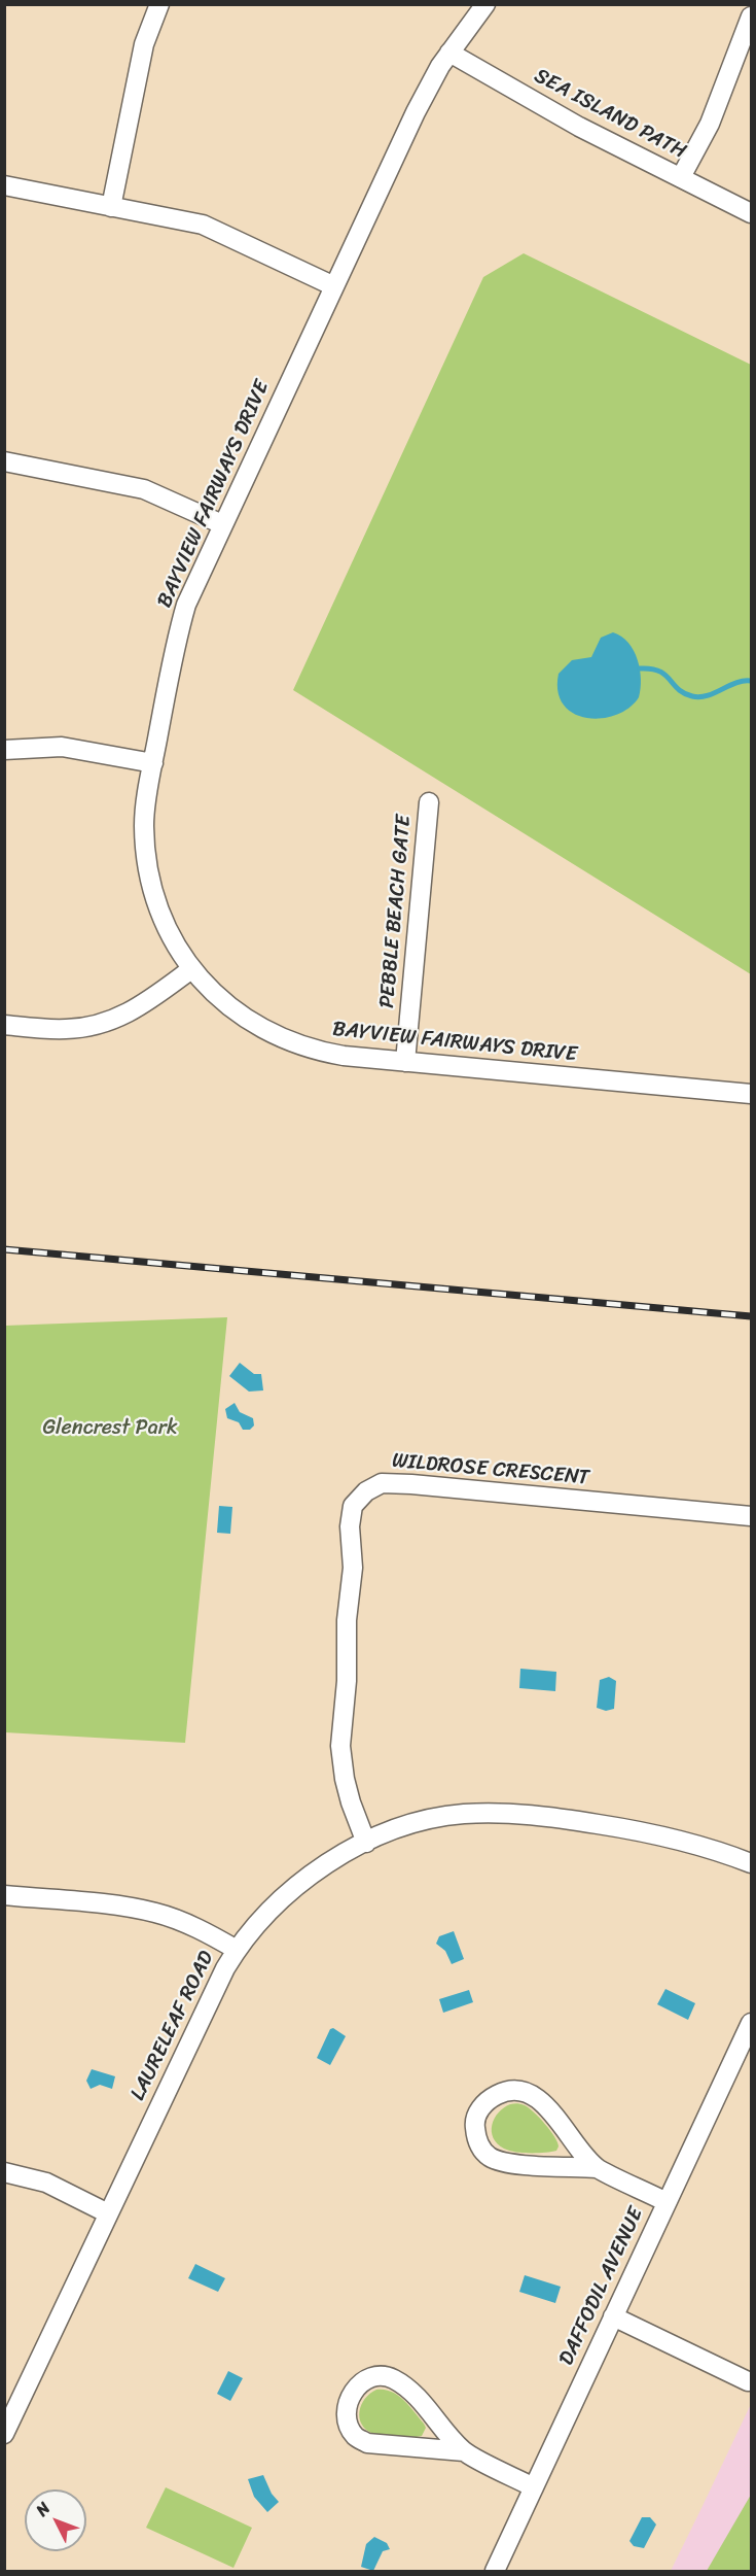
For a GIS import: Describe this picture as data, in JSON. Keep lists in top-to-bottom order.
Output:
{
  "streets": {
    "street": [
      "SEA ISLAND PATH",
      "BAYVIEW FAIRWAYS DRIVE",
      "PEBBLE BEACH GATE",
      "WILDROSE CRESCENT",
      "LAURELEAF ROAD",
      "DAFFODIL AVENUE"
    ]
  },
  "crossings": [
    ["SEA ISLAND PATH", "BAYVIEW FAIRWAYS DRIVE"],
    ["BAYVIEW FAIRWAYS DRIVE", "PEBBLE BEACH GATE"],
    ["WILDROSE CRESCENT", "LAURELEAF ROAD"]
  ],
  "parks": ["Glencrest Park"],
  "north": "top left"
}
